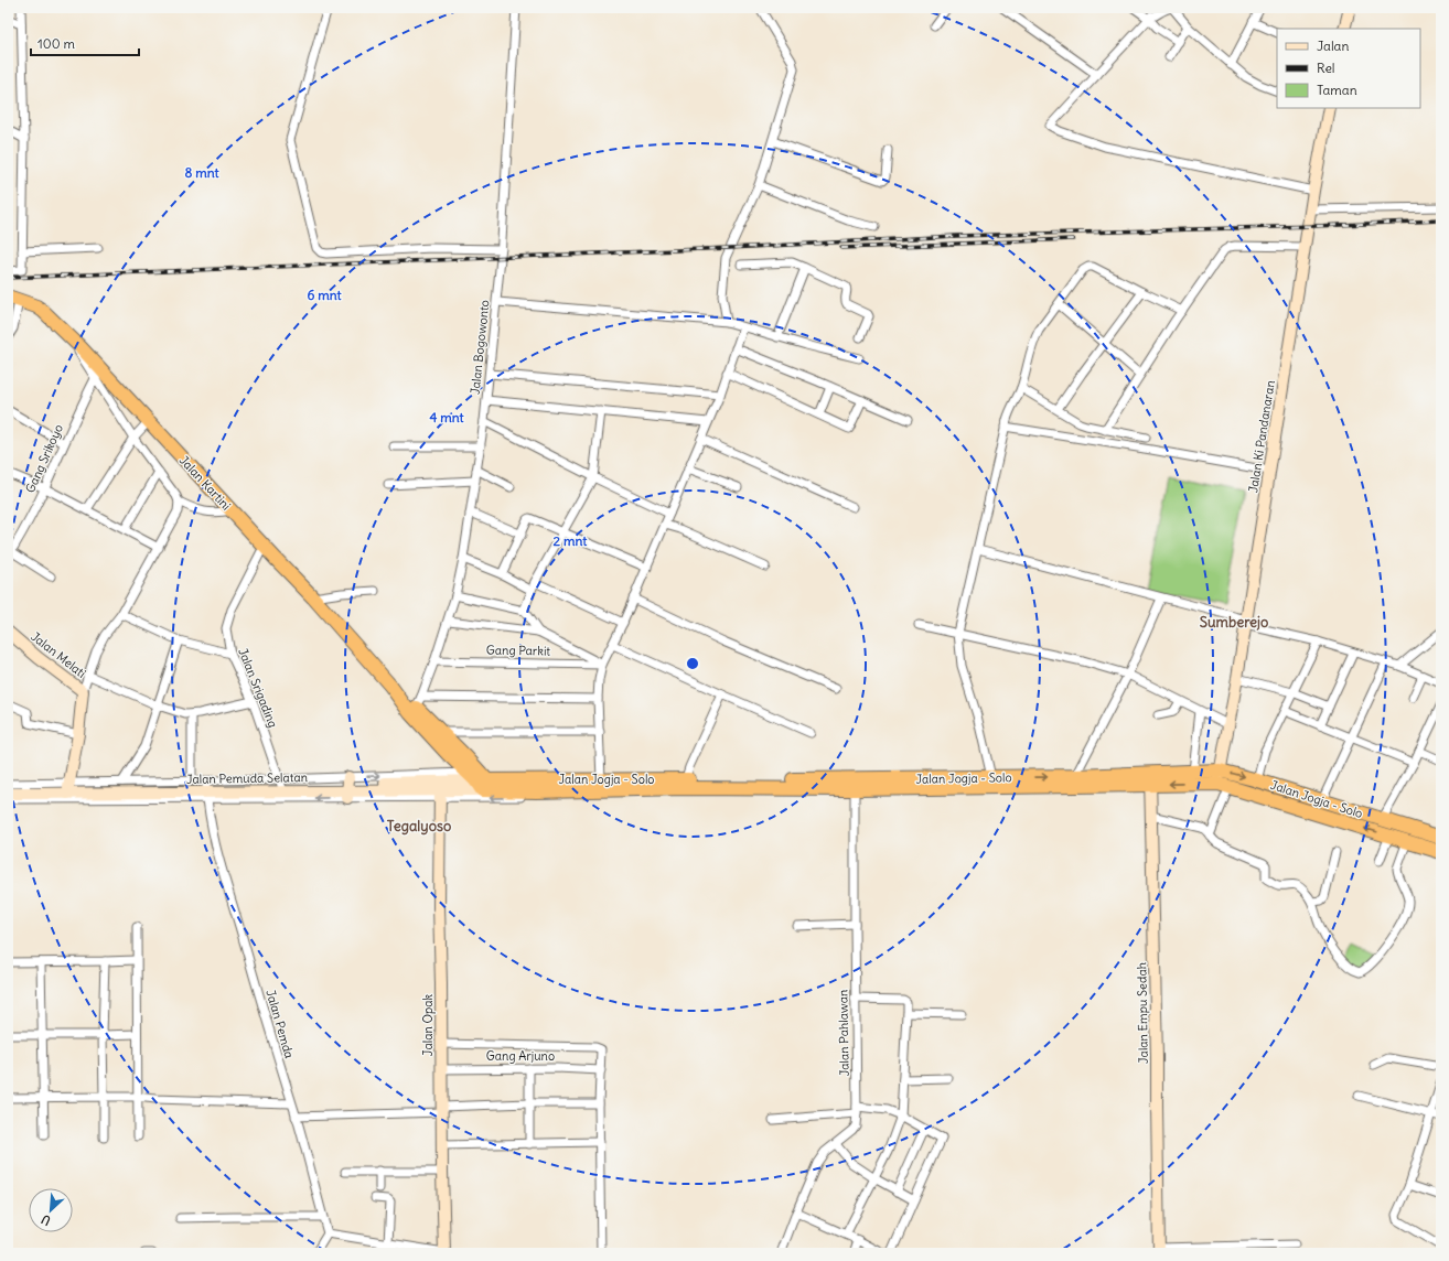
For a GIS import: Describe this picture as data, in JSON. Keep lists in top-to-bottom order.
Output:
{
  "streets": {
    "highway": ["Jalan Kartini", "Jalan Jogja - Solo"],
    "main road": [
      "Jalan Ki Pandanaran",
      "Jalan Melati",
      "Jalan Pemuda Selatan",
      "Jalan Empu Sedah",
      "Jalan Opak"
    ],
    "street": [
      "Jalan Bogowonto",
      "Gang Srikoyo",
      "Gang Parkit",
      "Jalan Srigading",
      "Jalan Pemda",
      "Jalan Pahlawan",
      "Gang Arjuno"
    ]
  },
  "crossings": [
    ["Jalan Bogowonto", "Jalan Kartini"],
    ["Jalan Bogowonto", "Gang Parkit"],
    ["Jalan Ki Pandanaran", "Jalan Jogja - Solo"],
    ["Gang Srikoyo", "Jalan Kartini"],
    ["Jalan Kartini", "Jalan Srigading"],
    ["Jalan Kartini", "Jalan Pemuda Selatan"],
    ["Jalan Kartini", "Jalan Jogja - Solo"],
    ["Jalan Melati", "Jalan Pemuda Selatan"],
    ["Jalan Srigading", "Jalan Pemuda Selatan"],
    ["Jalan Pemuda Selatan", "Jalan Jogja - Solo"],
    ["Jalan Pemuda Selatan", "Jalan Pemda"],
    ["Jalan Pemuda Selatan", "Jalan Opak"],
    ["Jalan Jogja - Solo", "Jalan Empu Sedah"],
    ["Jalan Jogja - Solo", "Jalan Pahlawan"],
    ["Jalan Opak", "Gang Arjuno"]
  ],
  "districts": ["Sumberejo", "Tegalyoso"],
  "legend": ["Jalan", "Rel", "Taman"],
  "scale_bar": "100 m",
  "north": "bottom left",
  "rings": [
    "8 mnt",
    "6 mnt",
    "4 mnt",
    "2 mnt"
  ]
}
